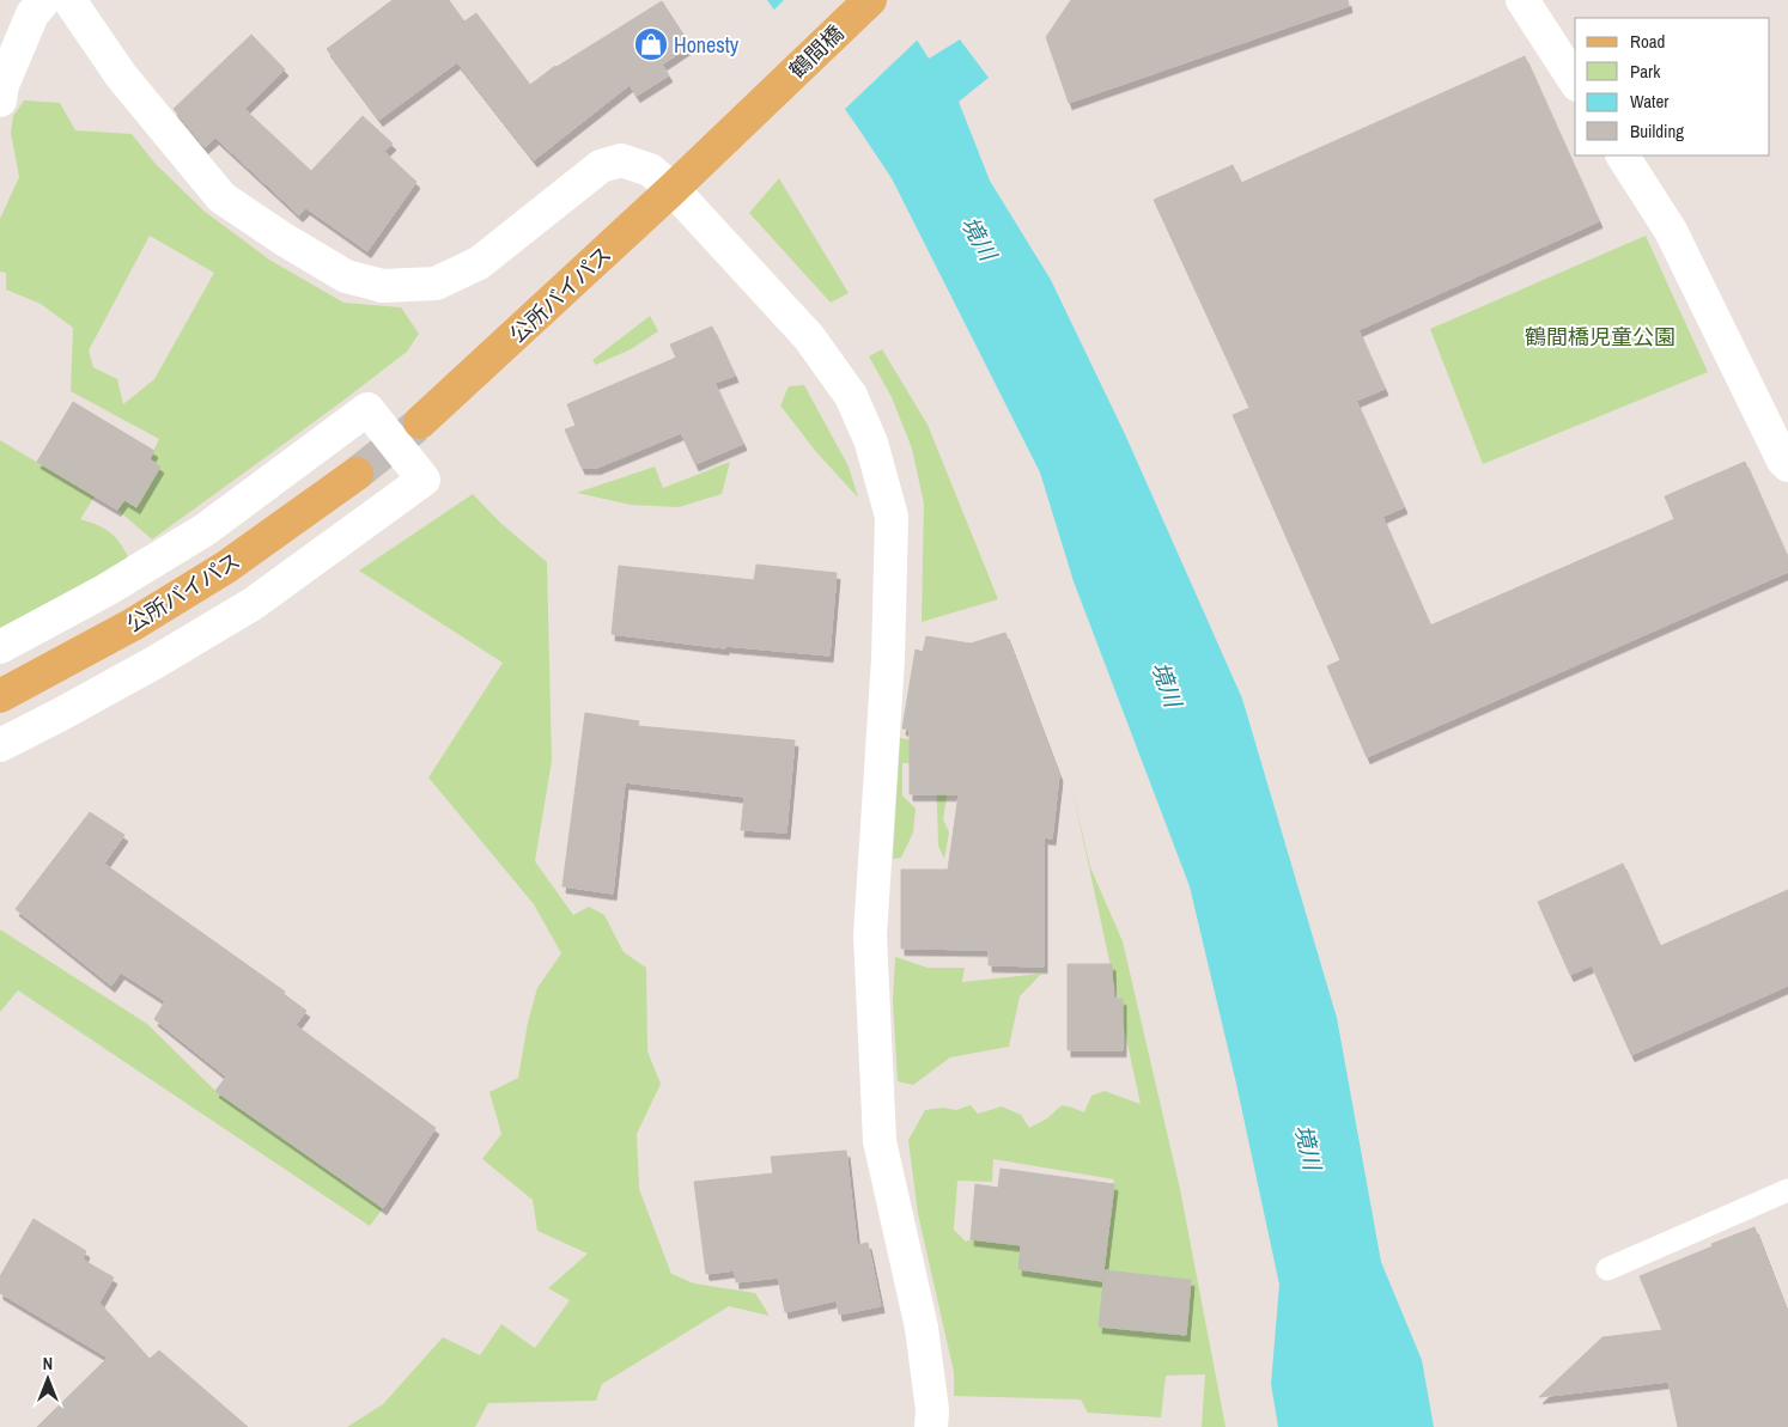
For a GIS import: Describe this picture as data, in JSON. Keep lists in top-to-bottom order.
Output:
{
  "streets": {
    "main road": ["鶴間橋", "公所バイパス"]
  },
  "crossings": [
    ["鶴間橋", "公所バイパス"]
  ],
  "water": ["境川"],
  "parks": ["鶴間橋児童公園"],
  "places": {
    "shop": ["Honesty"]
  },
  "legend": [
    "Road",
    "Park",
    "Water",
    "Building"
  ],
  "north": "top"
}
